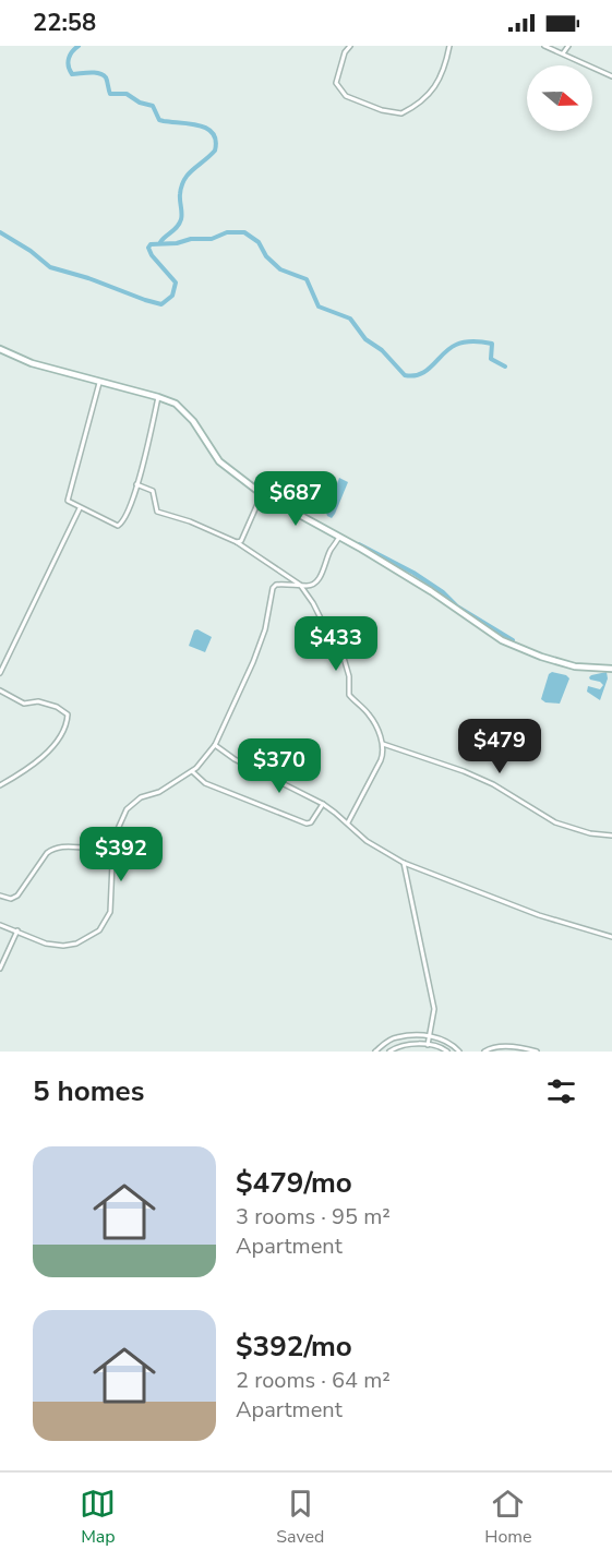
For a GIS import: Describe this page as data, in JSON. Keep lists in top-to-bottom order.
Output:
{
  "north": "right",
  "page": {
    "status": "22:58",
    "price": [
      "$687",
      "$433",
      "$479",
      "$370",
      "$392"
    ],
    "heading": "5 homes",
    "list": [
      {
        "name": "$479/mo",
        "note": "3 rooms · 95 m² · Apartment"
      },
      {
        "name": "$392/mo",
        "note": "2 rooms · 64 m² · Apartment"
      }
    ],
    "tabs": ["Map", "Saved", "Home"]
  }
}
